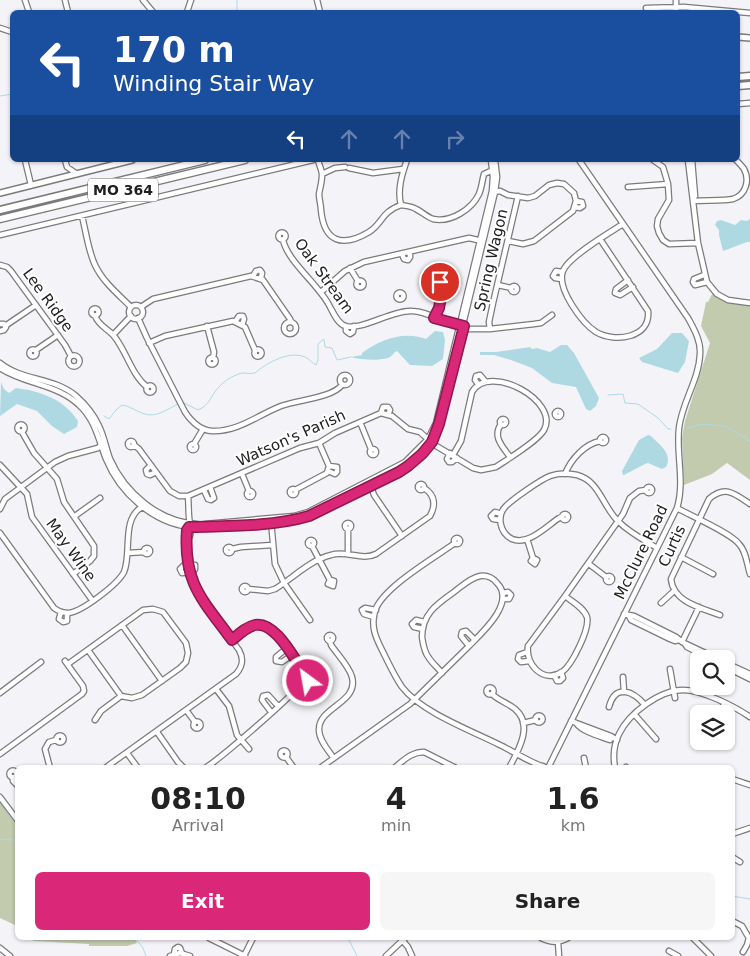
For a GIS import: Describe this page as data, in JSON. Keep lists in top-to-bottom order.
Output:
{
  "streets": {
    "highway": ["MO 364"],
    "street": [
      "Spring Wagon",
      "Oak Stream",
      "Lee Ridge",
      "Watson's Parish",
      "Curtis",
      "May Wine",
      "McClure Road"
    ]
  },
  "crossings": [
    ["Spring Wagon", "Oak Stream"]
  ],
  "page": {
    "turn": ["170 m", "Winding Stair Way"],
    "eta": [
      "08:10",
      "Arrival",
      "4",
      "min",
      "1.6",
      "km"
    ],
    "buttons": ["Exit", "Share"]
  }
}
